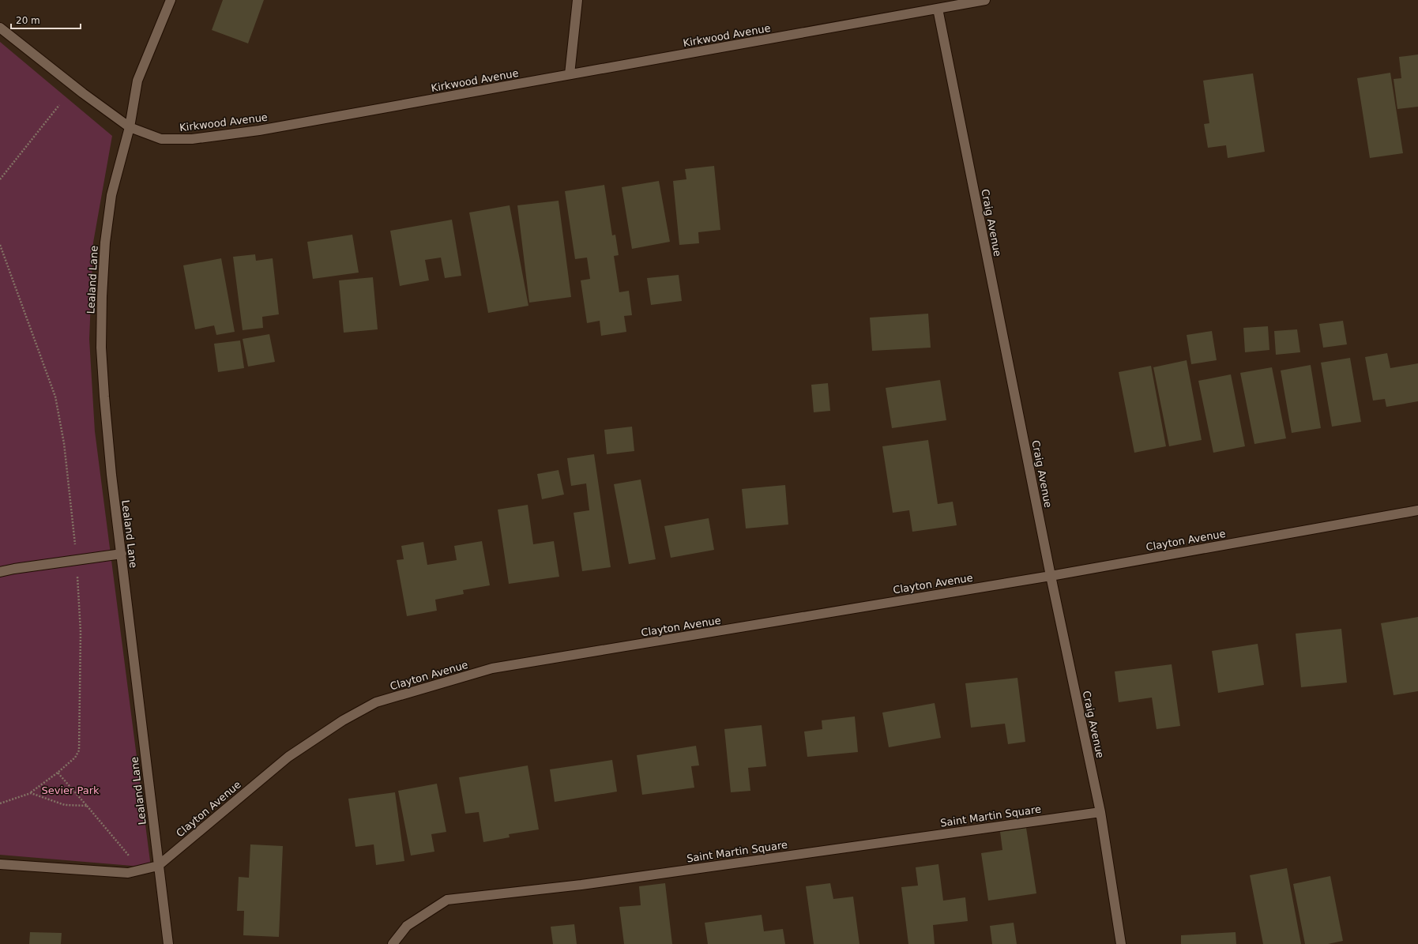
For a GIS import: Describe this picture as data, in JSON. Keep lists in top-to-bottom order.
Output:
{
  "streets": {
    "street": [
      "Kirkwood Avenue",
      "Craig Avenue",
      "Lealand Lane",
      "Clayton Avenue",
      "Saint Martin Square"
    ]
  },
  "crossings": [
    ["Kirkwood Avenue", "Craig Avenue"],
    ["Kirkwood Avenue", "Lealand Lane"],
    ["Craig Avenue", "Clayton Avenue"],
    ["Craig Avenue", "Saint Martin Square"],
    ["Lealand Lane", "Clayton Avenue"]
  ],
  "parks": ["Sevier Park"],
  "scale_bar": "20 m"
}
